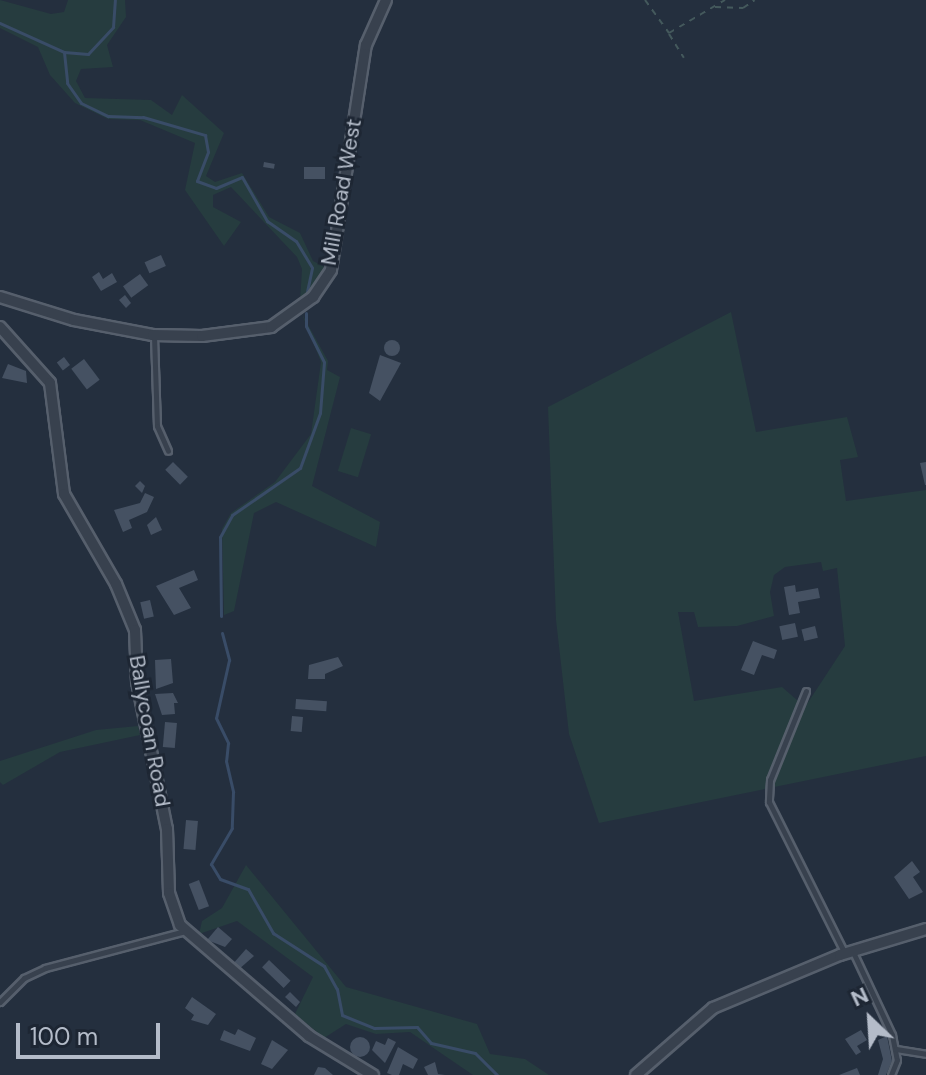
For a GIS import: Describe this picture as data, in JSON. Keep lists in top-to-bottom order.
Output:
{
  "streets": {
    "street": ["Mill Road West", "Ballycoan Road"]
  },
  "scale_bar": "100 m",
  "north": "top left"
}
